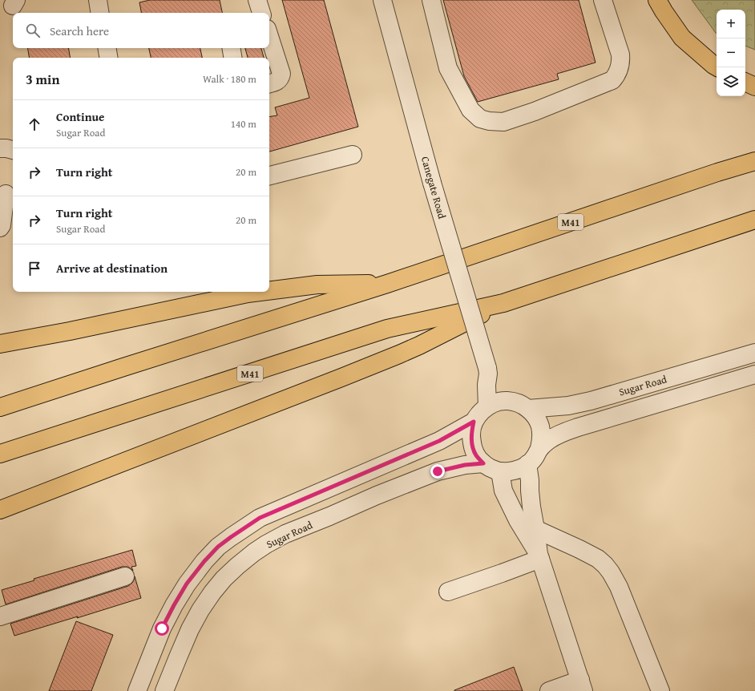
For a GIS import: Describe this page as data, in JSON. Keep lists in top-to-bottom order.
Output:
{
  "streets": {
    "highway": ["M41"],
    "street": ["Canegate Road", "Sugar Road"]
  },
  "crossings": [
    ["Canegate Road", "Sugar Road"]
  ],
  "page": {
    "map_buttons": ["+", "−"],
    "search": "Search here",
    "heading": ["3 min", "Walk · 180 m"],
    "list": [
      ["Continue", "Sugar Road", "140 m"],
      ["Turn right", "20 m"],
      ["Turn right", "Sugar Road", "20 m"],
      "Arrive at destination"
    ]
  }
}
